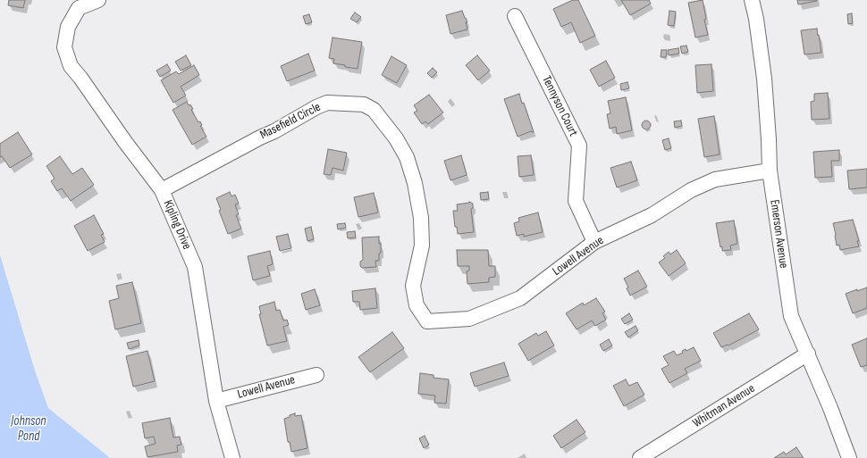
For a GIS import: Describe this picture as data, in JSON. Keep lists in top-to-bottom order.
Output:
{
  "streets": {
    "street": [
      "Tennyson Court",
      "Masefield Circle",
      "Kipling Drive",
      "Emerson Avenue",
      "Lowell Avenue",
      "Whitman Avenue"
    ]
  },
  "crossings": [
    ["Tennyson Court", "Lowell Avenue"],
    ["Masefield Circle", "Kipling Drive"],
    ["Masefield Circle", "Lowell Avenue"],
    ["Kipling Drive", "Lowell Avenue"],
    ["Emerson Avenue", "Lowell Avenue"],
    ["Emerson Avenue", "Whitman Avenue"]
  ],
  "water": ["Johnson Pond"]
}
